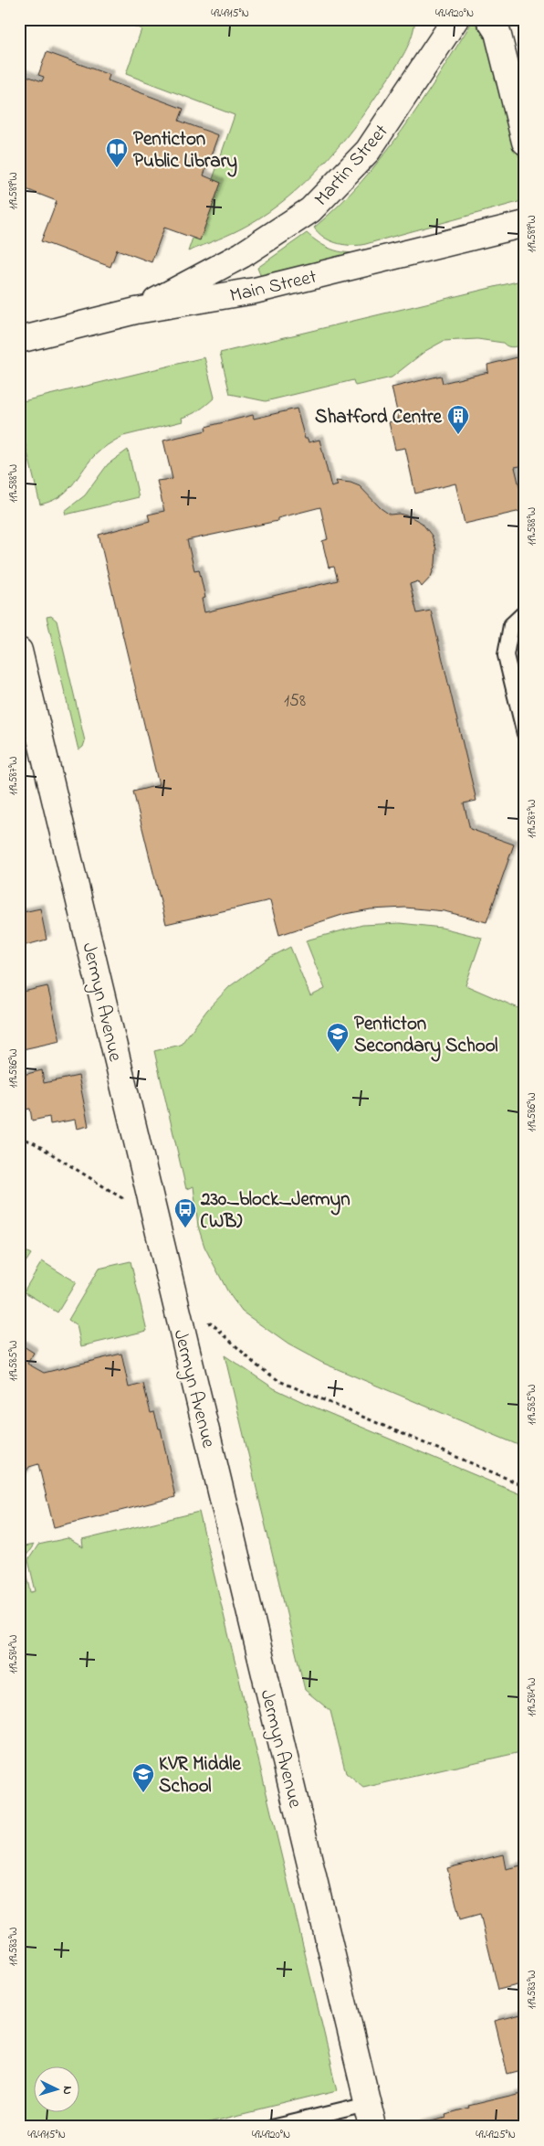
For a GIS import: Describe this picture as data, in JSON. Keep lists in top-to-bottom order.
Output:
{
  "streets": {
    "street": ["Martin Street", "Main Street", "Jermyn Avenue"]
  },
  "crossings": [
    ["Martin Street", "Main Street"]
  ],
  "places": {
    "library": ["Penticton Public Library"],
    "building": ["Shatford Centre"],
    "school or university": ["Penticton Secondary School", "KVR Middle School"],
    "bus stop": ["230_block_Jermyn (WB)"]
  },
  "house_numbers": ["158"],
  "north": "right",
  "coordinates": [
    "49.4915°N",
    "49.4920°N",
    "119.589°W",
    "119.588°W",
    "119.587°W",
    "119.586°W",
    "119.585°W",
    "119.584°W",
    "119.583°W",
    "49.4925°N"
  ]
}
